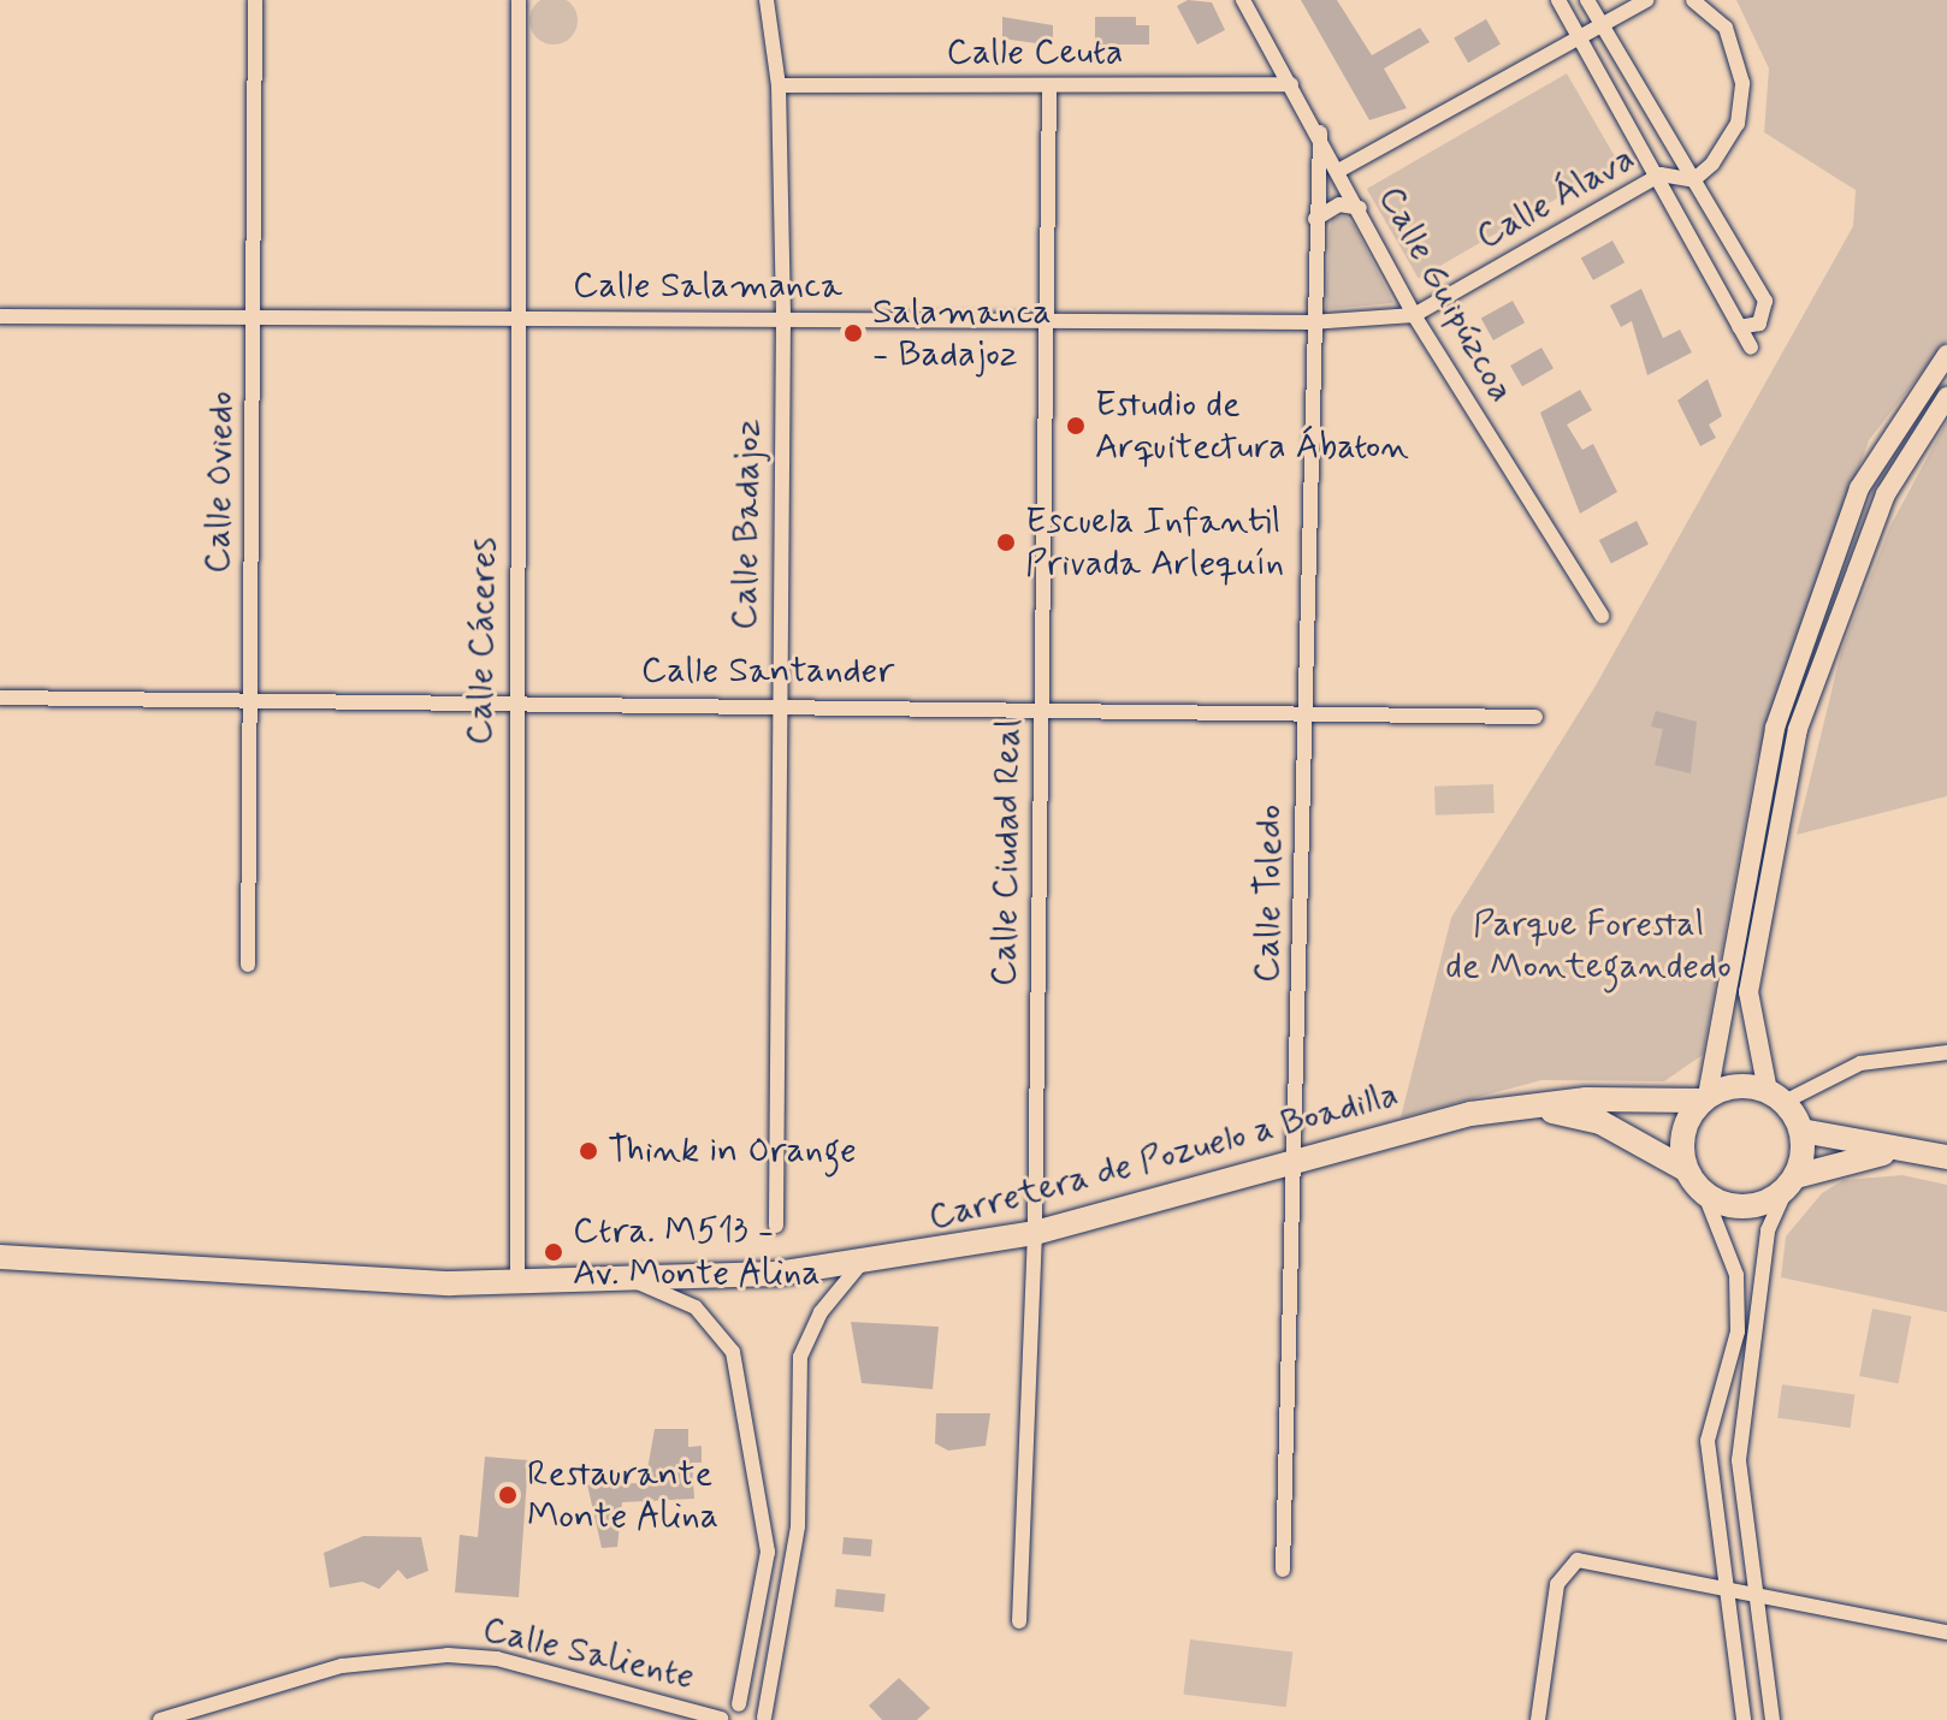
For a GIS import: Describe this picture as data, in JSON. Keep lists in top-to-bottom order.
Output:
{
  "streets": {
    "main road": ["Carretera de Pozuelo a Boadilla"],
    "street": [
      "Calle Ceuta",
      "Calle Álava",
      "Calle Salamanca",
      "Calle Guipúzcoa",
      "Calle Oviedo",
      "Calle Badajoz",
      "Calle Cáceres",
      "Calle Santander",
      "Calle Ciudad Real",
      "Calle Toledo",
      "Calle Saliente"
    ]
  },
  "crossings": [
    ["Calle Ceuta", "Calle Guipúzcoa"],
    ["Calle Ceuta", "Calle Badajoz"],
    ["Calle Ceuta", "Calle Ciudad Real"],
    ["Calle Álava", "Calle Salamanca"],
    ["Calle Álava", "Calle Guipúzcoa"],
    ["Calle Salamanca", "Calle Guipúzcoa"],
    ["Calle Salamanca", "Calle Oviedo"],
    ["Calle Salamanca", "Calle Badajoz"],
    ["Calle Salamanca", "Calle Cáceres"],
    ["Calle Salamanca", "Calle Ciudad Real"],
    ["Calle Salamanca", "Calle Toledo"],
    ["Calle Guipúzcoa", "Calle Toledo"],
    ["Calle Oviedo", "Calle Santander"],
    ["Calle Badajoz", "Calle Santander"],
    ["Calle Cáceres", "Calle Santander"],
    ["Calle Cáceres", "Carretera de Pozuelo a Boadilla"],
    ["Calle Santander", "Calle Ciudad Real"],
    ["Calle Santander", "Calle Toledo"],
    ["Calle Ciudad Real", "Carretera de Pozuelo a Boadilla"],
    ["Calle Toledo", "Carretera de Pozuelo a Boadilla"]
  ],
  "parks": ["Parque Forestal de Montegandedo"],
  "places": [
    "Salamanca - Badajoz",
    "Estudio de Arquitectura Ábaton",
    "Escuela Infantil Privada Arlequín",
    "Think in Orange",
    "Ctra. M513 - Av. Monte Alina",
    "Restaurante Monte Alina"
  ]
}
